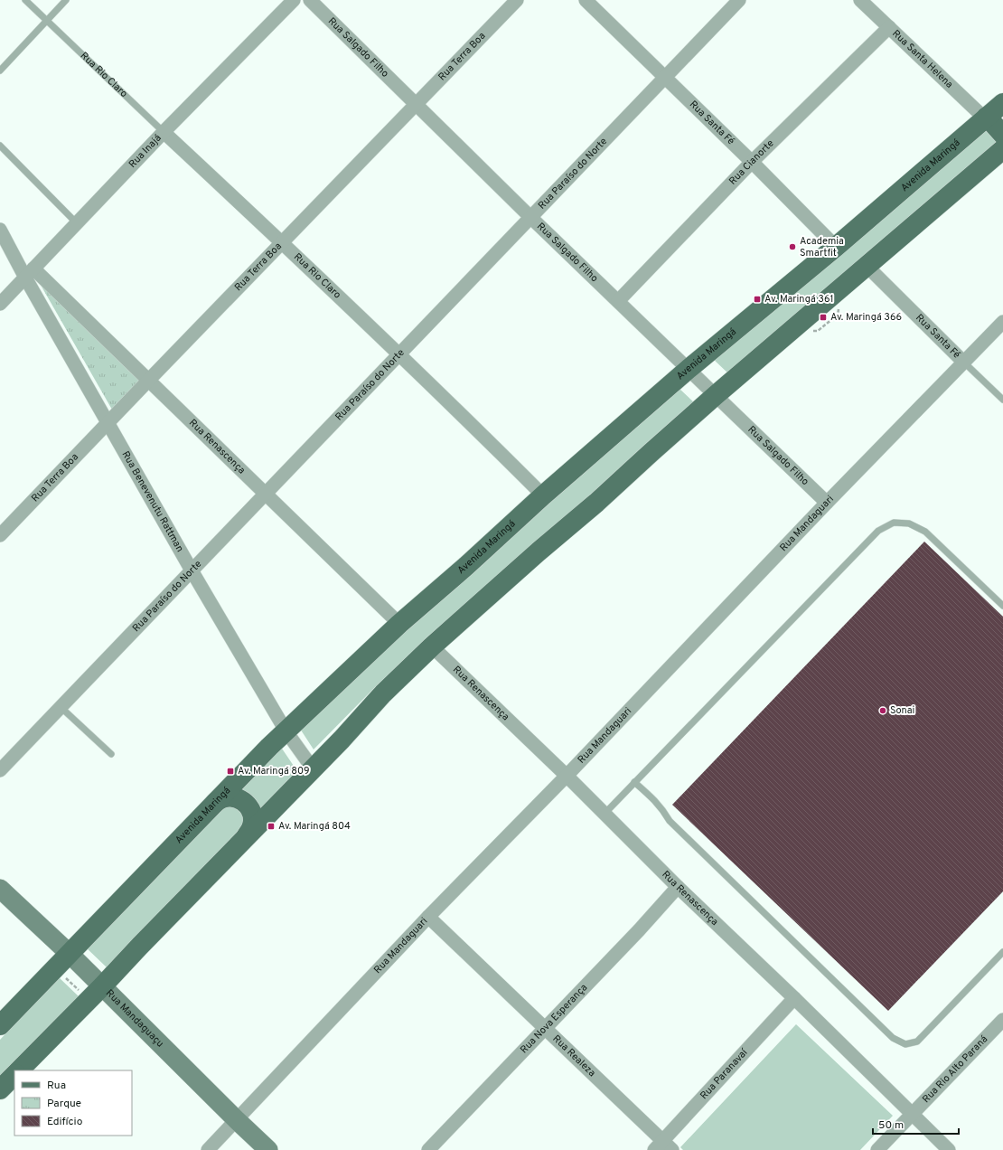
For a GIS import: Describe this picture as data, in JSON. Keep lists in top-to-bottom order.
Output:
{
  "streets": {
    "main road": ["Avenida Maringá"],
    "street": [
      "Rua Salgado Filho",
      "Rua Terra Boa",
      "Rua Santa Helena",
      "Rua Rio Claro",
      "Rua Santa Fé",
      "Rua Inajá",
      "Rua Cianorte",
      "Rua Paraíso do Norte",
      "Rua Renascença",
      "Rua Benevenutu Rattman",
      "Rua Mandaguari",
      "Rua Mandaguaçu",
      "Rua Nova Esperança",
      "Rua Realeza",
      "Rua Rio Alto Paraná",
      "Rua Paranavaí"
    ]
  },
  "crossings": [
    ["Rua Salgado Filho", "Rua Terra Boa"],
    ["Rua Salgado Filho", "Rua Cianorte"],
    ["Rua Salgado Filho", "Avenida Maringá"],
    ["Rua Salgado Filho", "Rua Paraíso do Norte"],
    ["Rua Salgado Filho", "Rua Mandaguari"],
    ["Rua Terra Boa", "Rua Rio Claro"],
    ["Rua Terra Boa", "Rua Renascença"],
    ["Rua Terra Boa", "Rua Benevenutu Rattman"],
    ["Rua Santa Helena", "Rua Cianorte"],
    ["Rua Santa Helena", "Avenida Maringá"],
    ["Rua Rio Claro", "Rua Inajá"],
    ["Rua Rio Claro", "Avenida Maringá"],
    ["Rua Rio Claro", "Rua Paraíso do Norte"],
    ["Rua Santa Fé", "Rua Cianorte"],
    ["Rua Santa Fé", "Avenida Maringá"],
    ["Rua Santa Fé", "Rua Paraíso do Norte"],
    ["Rua Santa Fé", "Rua Mandaguari"],
    ["Rua Inajá", "Rua Renascença"],
    ["Rua Inajá", "Rua Benevenutu Rattman"],
    ["Avenida Maringá", "Rua Renascença"],
    ["Avenida Maringá", "Rua Benevenutu Rattman"],
    ["Avenida Maringá", "Rua Mandaguaçu"],
    ["Rua Paraíso do Norte", "Rua Renascença"],
    ["Rua Paraíso do Norte", "Rua Benevenutu Rattman"],
    ["Rua Renascença", "Rua Benevenutu Rattman"],
    ["Rua Renascença", "Rua Mandaguari"],
    ["Rua Renascença", "Rua Nova Esperança"],
    ["Rua Renascença", "Rua Rio Alto Paraná"],
    ["Rua Renascença", "Rua Paranavaí"],
    ["Rua Mandaguari", "Rua Mandaguaçu"],
    ["Rua Mandaguari", "Rua Realeza"],
    ["Rua Nova Esperança", "Rua Realeza"],
    ["Rua Realeza", "Rua Paranavaí"]
  ],
  "places": {
    "other": ["Academia Smartfit", "Sonai"],
    "transit": [
      "Av. Maringá 361",
      "Av. Maringá 366",
      "Av. Maringá 809",
      "Av. Maringá 804"
    ]
  },
  "legend": ["Rua", "Parque", "Edifício"],
  "scale_bar": "50 m"
}
